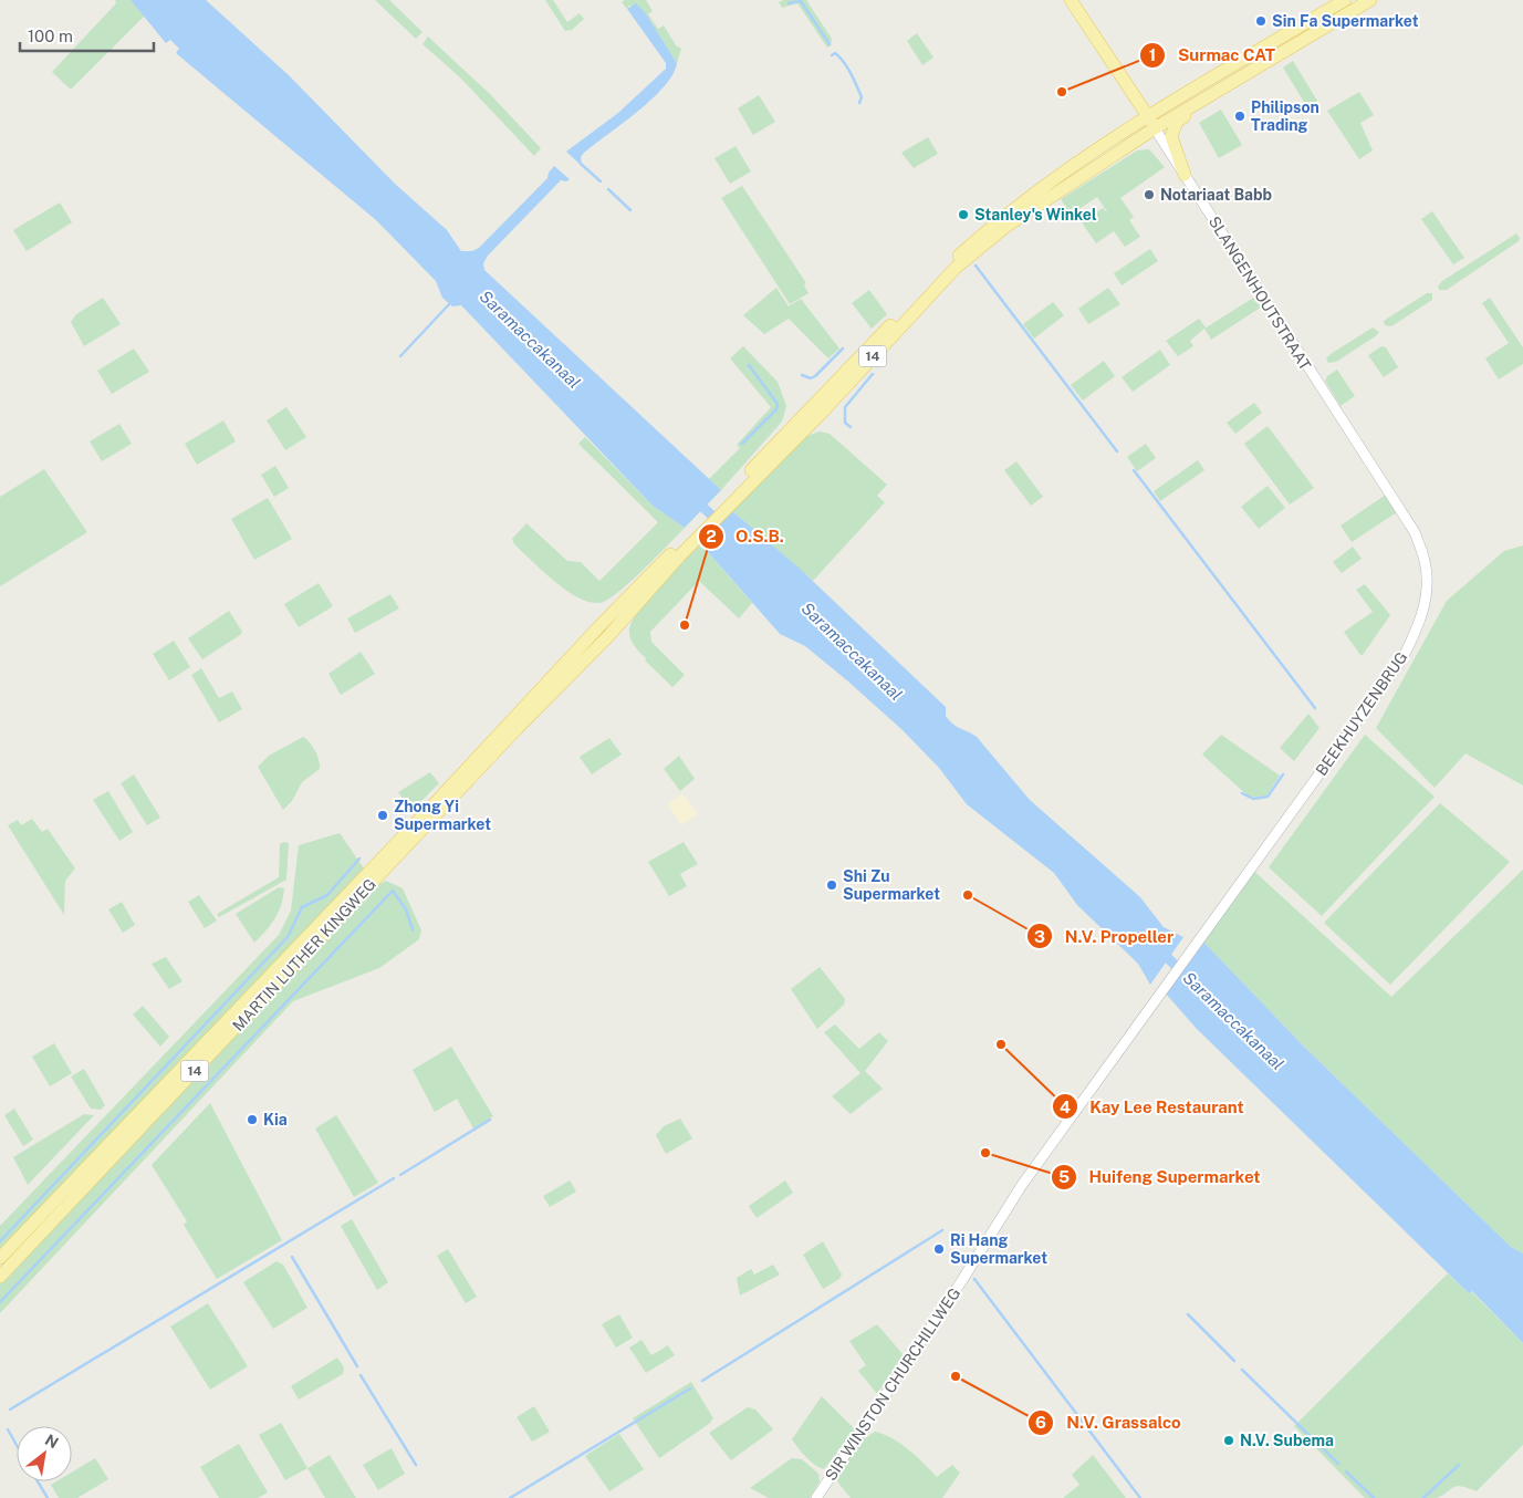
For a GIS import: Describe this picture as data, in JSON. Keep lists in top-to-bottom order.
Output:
{
  "streets": {
    "main road": ["SLANGENHOUTSTRAAT", "14", "MARTIN LUTHER KINGWEG"],
    "street": ["BEEKHUYZENBRUG", "SIR WINSTON CHURCHILLWEG"]
  },
  "crossings": [
    ["SLANGENHOUTSTRAAT", "14"],
    ["SLANGENHOUTSTRAAT", "BEEKHUYZENBRUG"],
    ["14", "MARTIN LUTHER KINGWEG"],
    ["BEEKHUYZENBRUG", "SIR WINSTON CHURCHILLWEG"]
  ],
  "water": ["Saramaccakanaal"],
  "places": [
    "Sin Fa Supermarket",
    "Surmac CAT",
    "Philipson Trading",
    "Notariaat Babb",
    "Stanley's Winkel",
    "O.S.B.",
    "Zhong Yi Supermarket",
    "Shi Zu Supermarket",
    "N.V. Propeller",
    "Kay Lee Restaurant",
    "Kia",
    "Huifeng Supermarket",
    "Ri Hang Supermarket",
    "N.V. Grassalco",
    "N.V. Subema"
  ],
  "scale_bar": "100 m",
  "north": "top right"
}
